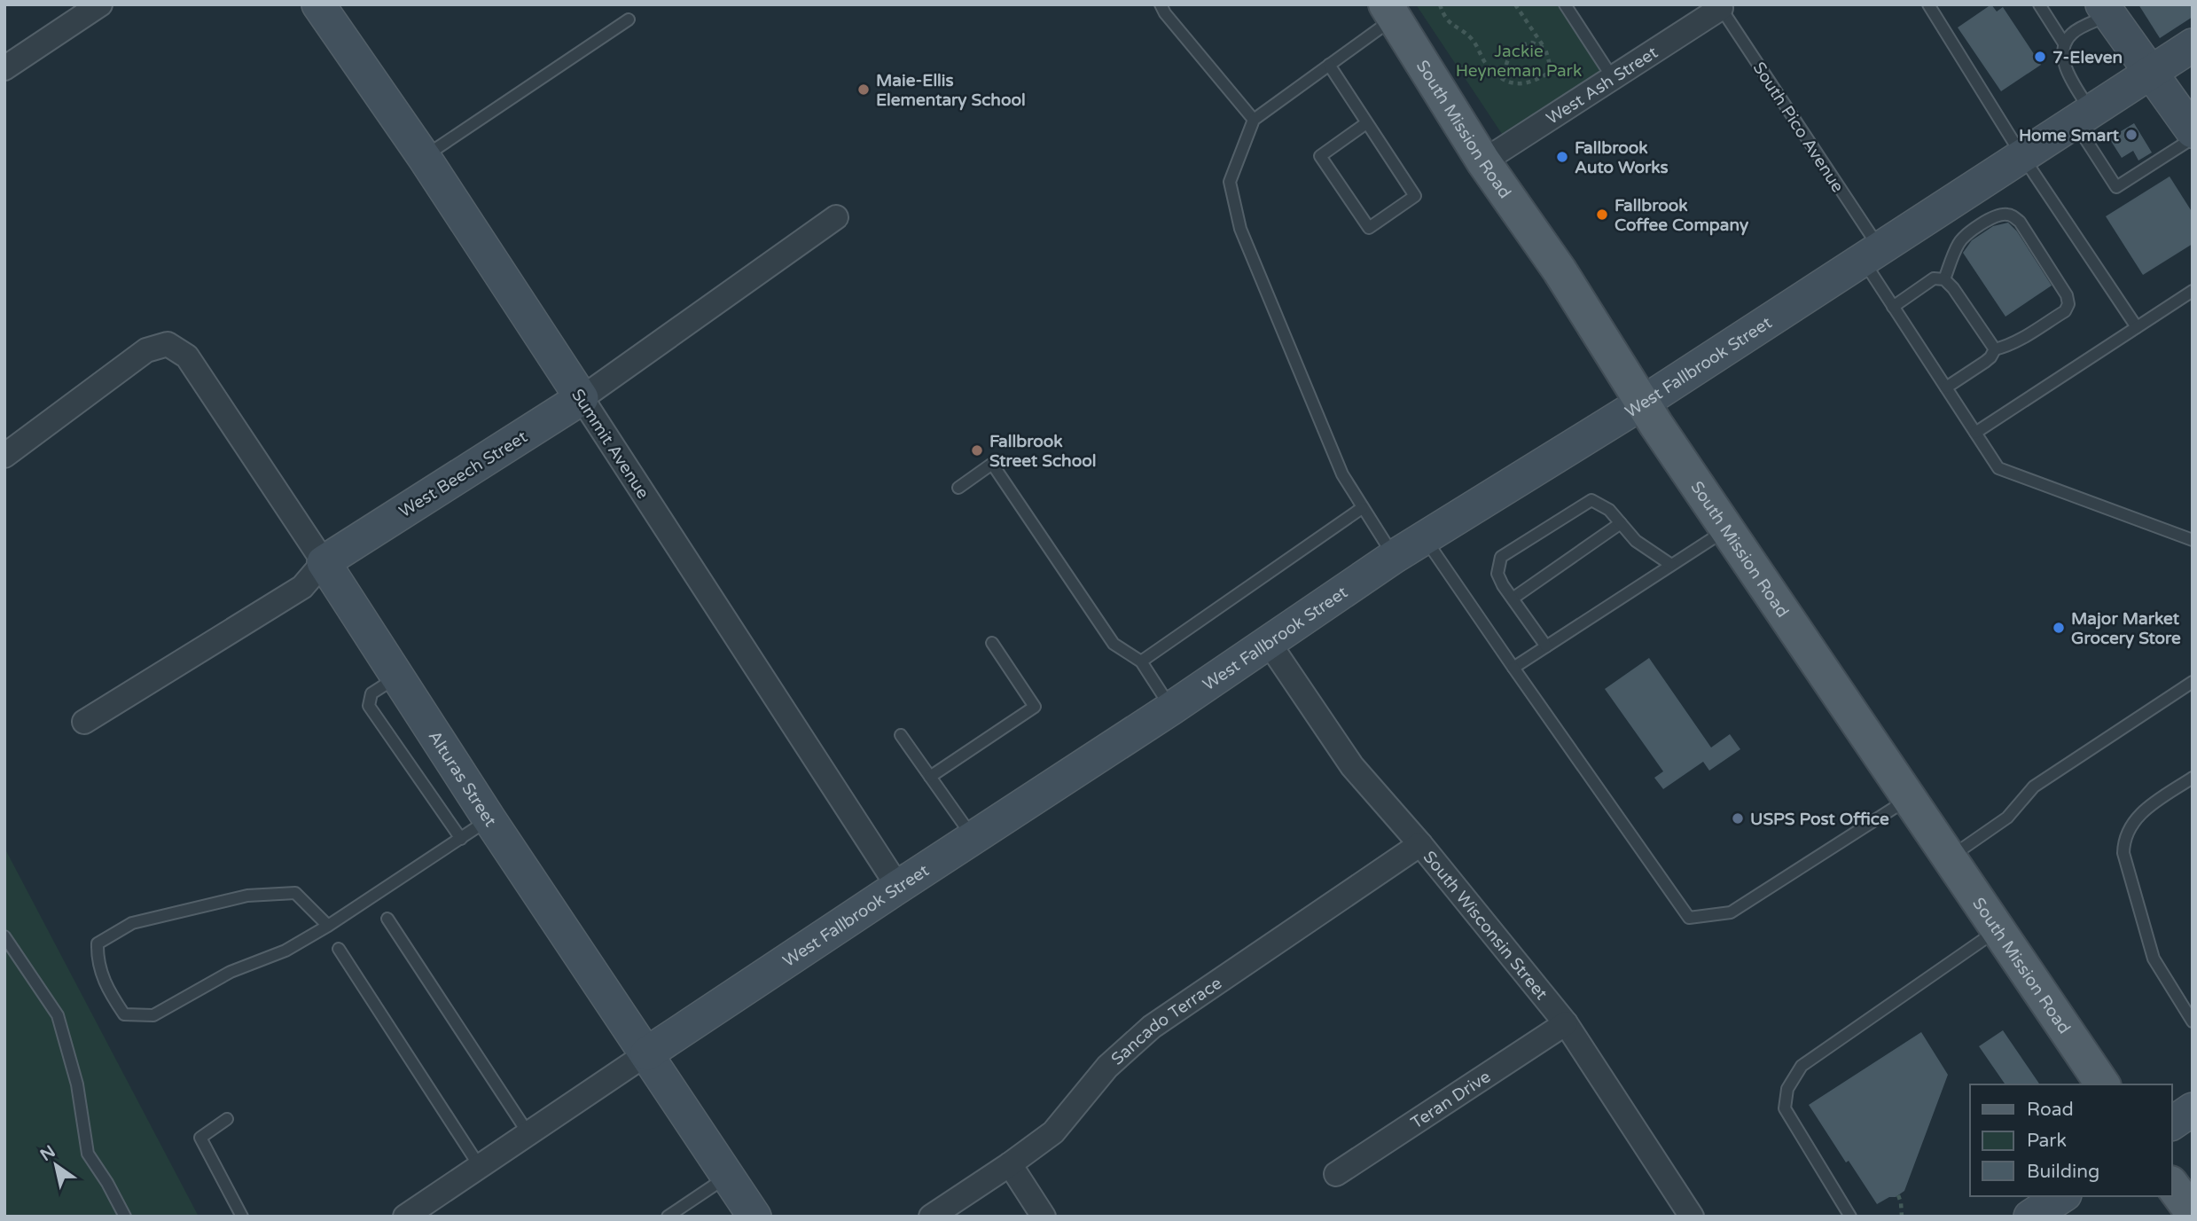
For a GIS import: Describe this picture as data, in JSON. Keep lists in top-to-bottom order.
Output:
{
  "streets": {
    "main road": ["South Mission Road"],
    "street": [
      "West Ash Street",
      "West Fallbrook Street",
      "Summit Avenue",
      "West Beech Street",
      "Alturas Street",
      "South Wisconsin Street",
      "Sancado Terrace",
      "Teran Drive"
    ],
    "lane": ["South Pico Avenue"]
  },
  "crossings": [
    ["West Ash Street", "South Pico Avenue"],
    ["West Ash Street", "South Mission Road"],
    ["South Pico Avenue", "West Fallbrook Street"],
    ["South Mission Road", "West Fallbrook Street"],
    ["West Fallbrook Street", "Summit Avenue"],
    ["West Fallbrook Street", "Alturas Street"],
    ["West Fallbrook Street", "South Wisconsin Street"],
    ["Summit Avenue", "West Beech Street"],
    ["West Beech Street", "Alturas Street"],
    ["South Wisconsin Street", "Sancado Terrace"],
    ["South Wisconsin Street", "Teran Drive"]
  ],
  "parks": ["Jackie Heyneman Park"],
  "places": [
    "7-Eleven",
    "Maie-Ellis Elementary School",
    "Home Smart",
    "Fallbrook Auto Works",
    "Fallbrook Coffee Company",
    "Fallbrook Street School",
    "Major Market Grocery Store",
    "USPS Post Office"
  ],
  "legend": ["Road", "Park", "Building"],
  "north": "top left"
}
